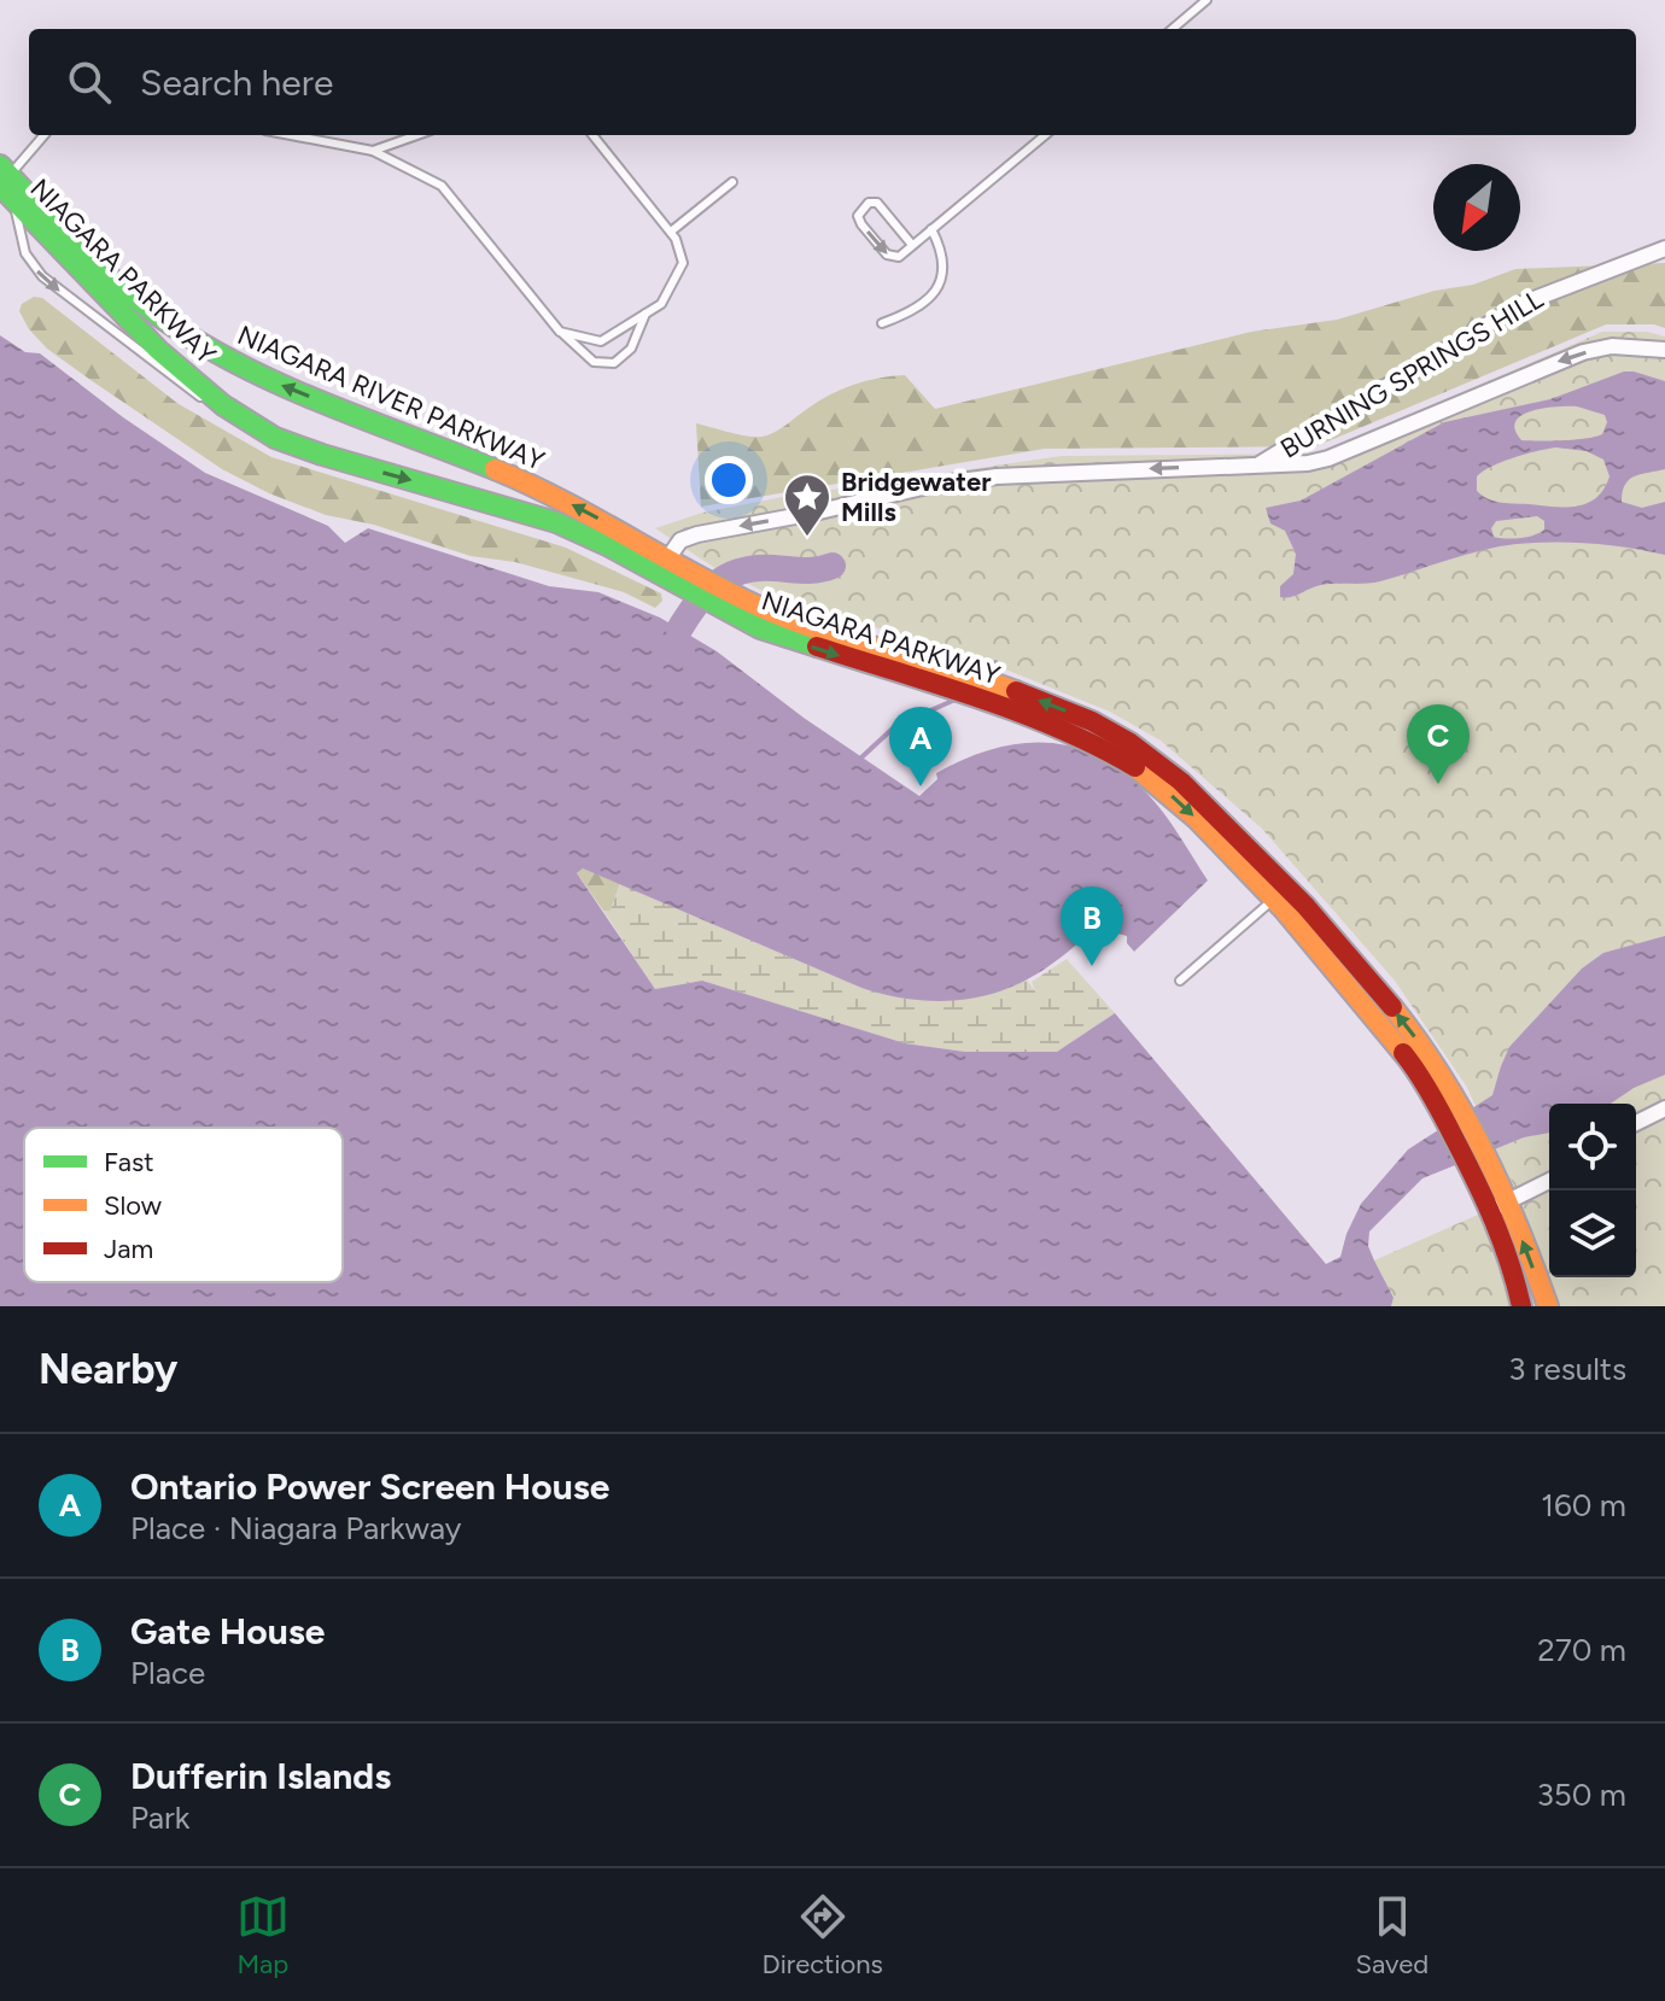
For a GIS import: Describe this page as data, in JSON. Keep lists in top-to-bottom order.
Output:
{
  "streets": {
    "main road": ["NIAGARA PARKWAY", "NIAGARA RIVER PARKWAY"],
    "street": ["BURNING SPRINGS HILL"]
  },
  "crossings": [
    ["NIAGARA PARKWAY", "BURNING SPRINGS HILL"],
    ["NIAGARA PARKWAY", "NIAGARA RIVER PARKWAY"],
    ["BURNING SPRINGS HILL", "NIAGARA RIVER PARKWAY"]
  ],
  "one_way": ["BURNING SPRINGS HILL", "NIAGARA RIVER PARKWAY"],
  "places": {
    "place": ["Bridgewater Mills"]
  },
  "legend": ["Fast", "Slow", "Jam"],
  "north": "bottom left",
  "page": {
    "search": "Search here",
    "pins": ["C", "A", "B"],
    "heading": ["Nearby", "3 results"],
    "list": [
      {
        "mark": "A",
        "name": "Ontario Power Screen House",
        "note": "Place · Niagara Parkway",
        "value": "160 m"
      },
      {
        "mark": "B",
        "name": "Gate House",
        "note": "Place",
        "value": "270 m"
      },
      {
        "mark": "C",
        "name": "Dufferin Islands",
        "note": "Park",
        "value": "350 m"
      }
    ],
    "nav": ["Map", "Directions", "Saved"]
  }
}
